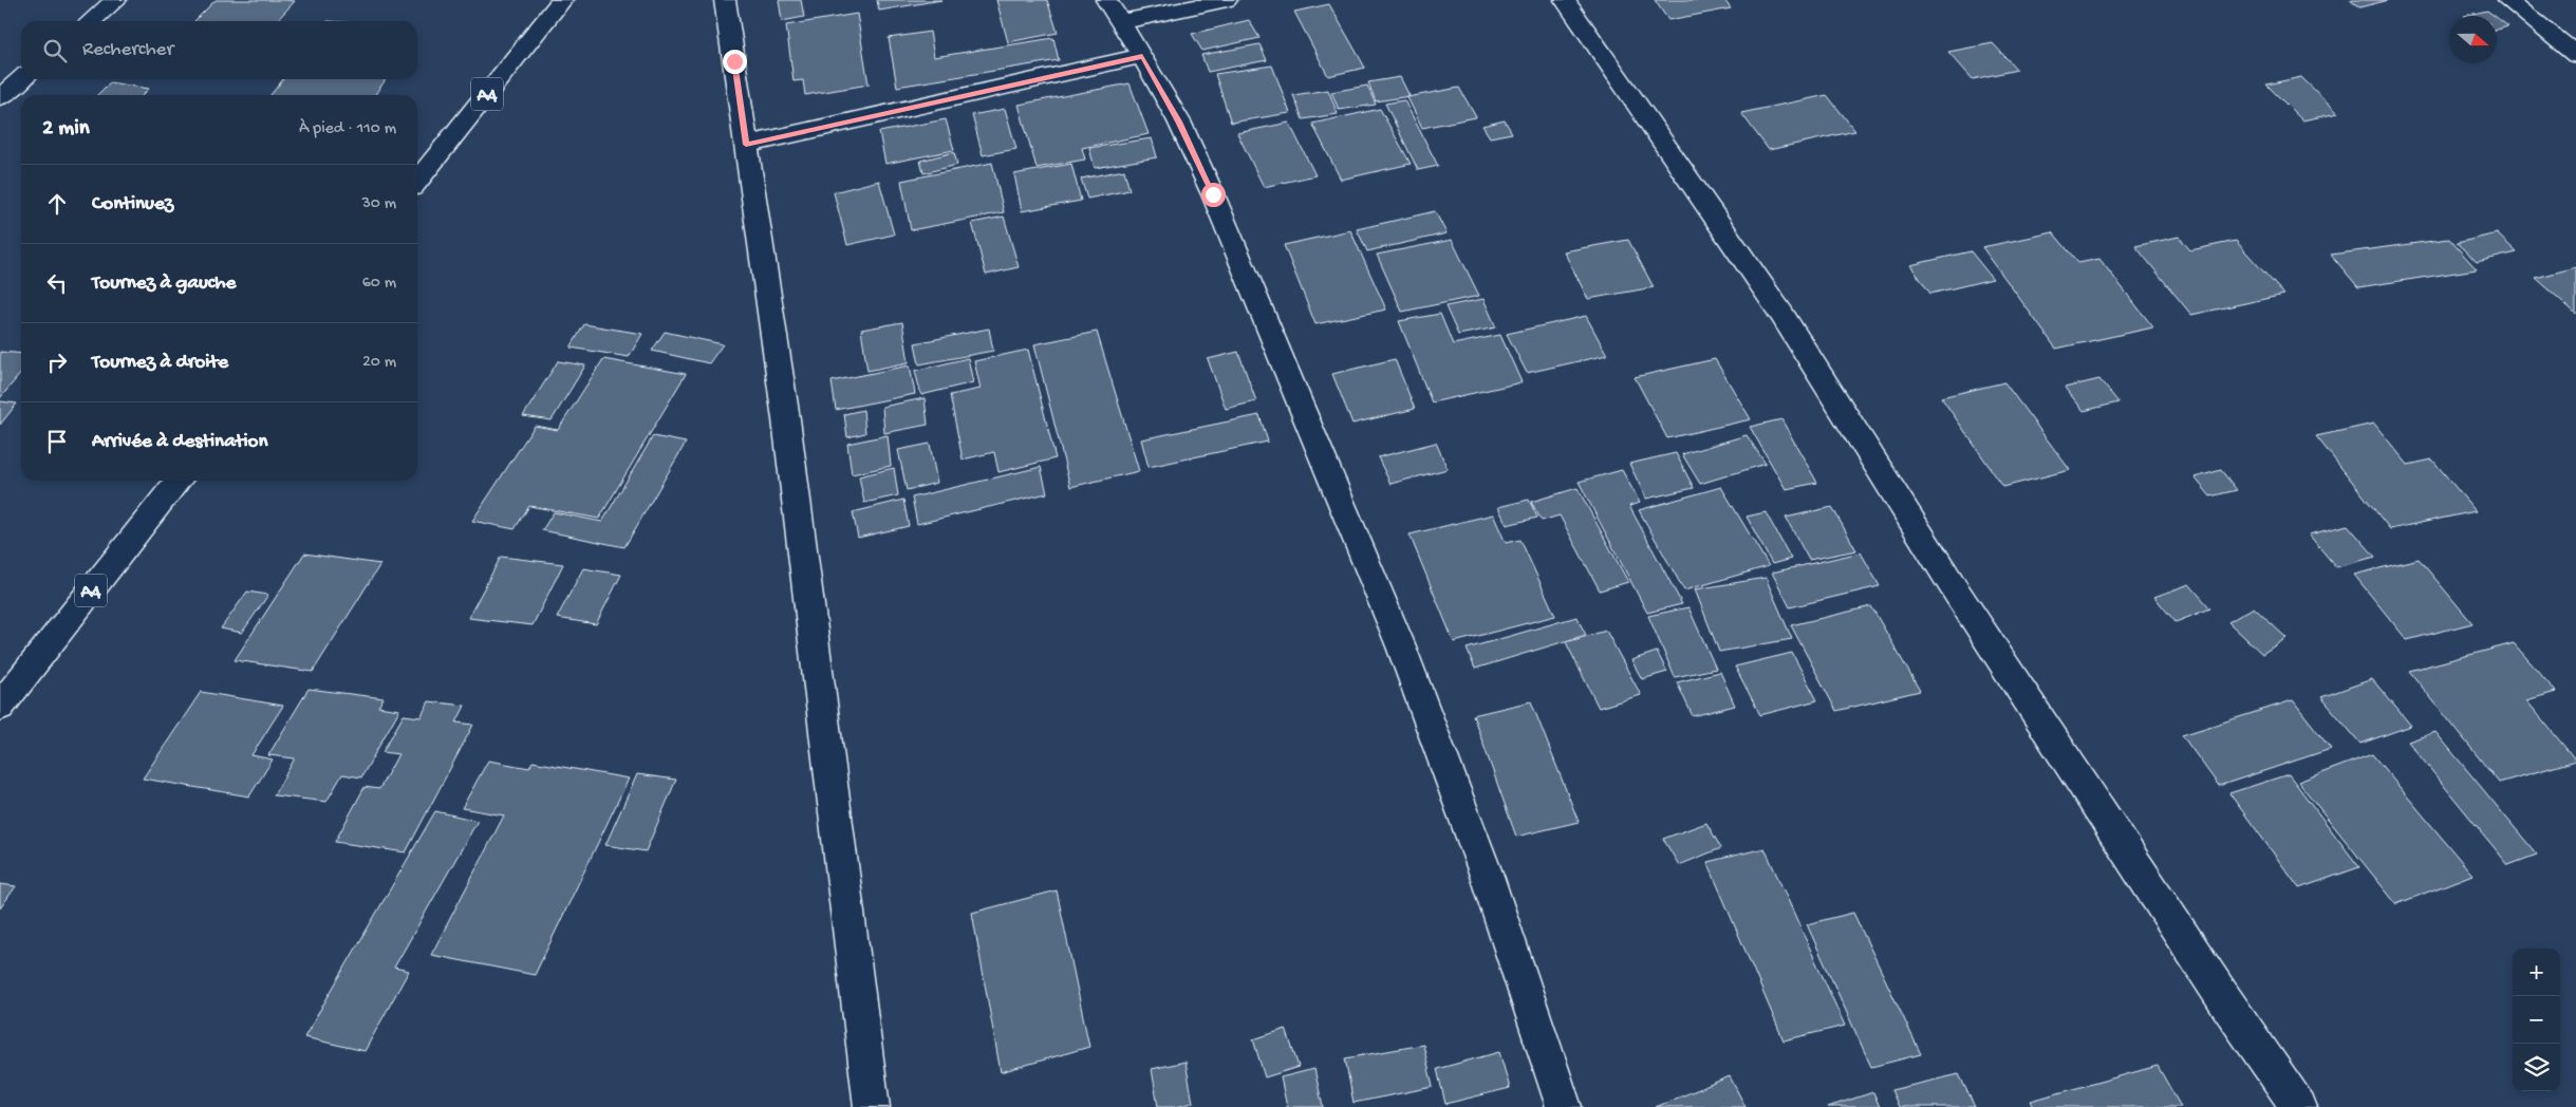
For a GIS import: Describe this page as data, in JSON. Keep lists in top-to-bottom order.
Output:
{
  "streets": {
    "street": ["A4"]
  },
  "north": "right",
  "page": {
    "search": "Rechercher",
    "heading": ["2 min", "À pied · 110 m"],
    "list": [
      ["Continuez", "30 m"],
      ["Tournez à gauche", "60 m"],
      ["Tournez à droite", "20 m"],
      "Arrivée à destination"
    ],
    "map_buttons": ["+", "−"]
  }
}
